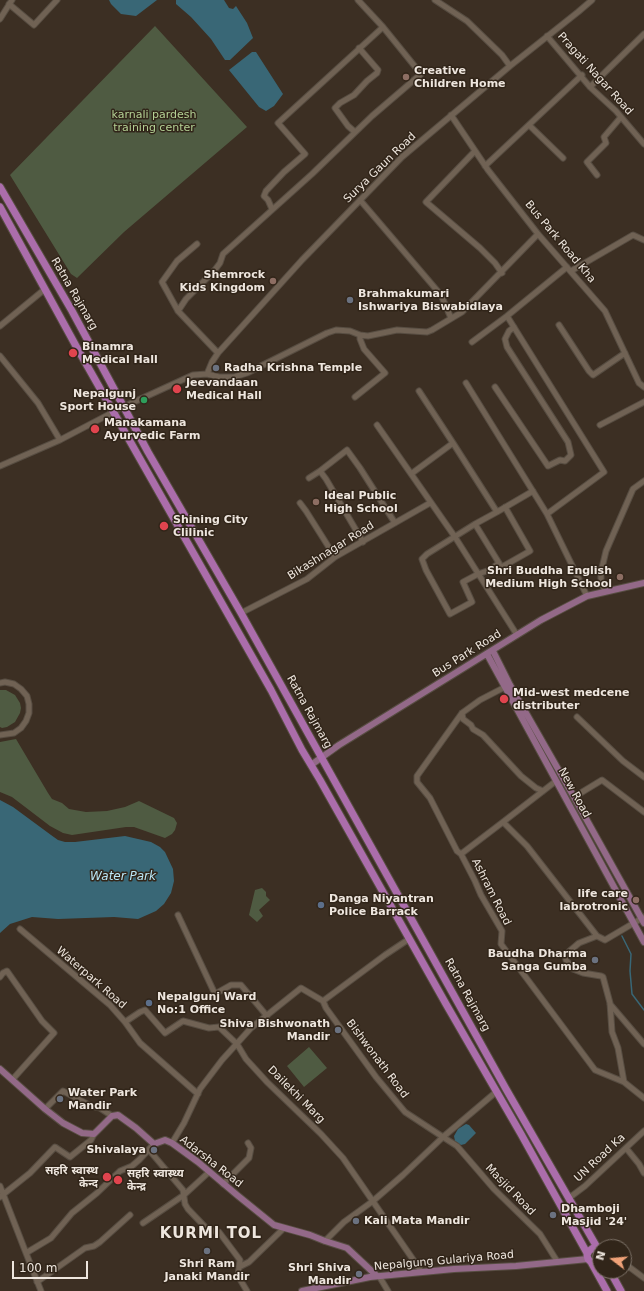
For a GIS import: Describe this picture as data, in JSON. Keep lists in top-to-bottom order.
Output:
{
  "streets": {
    "highway": ["Ratna Rajmarg"],
    "main road": [
      "Bus Park Road",
      "New Road",
      "Adarsha Road",
      "Nepalgung Gulariya Road"
    ],
    "street": [
      "Pragati Nagar Road",
      "Surya Gaun Road",
      "Bus Park Road Kha",
      "Bikashnagar Road",
      "Ashram Road",
      "Waterpark Road",
      "Bishwonath Road",
      "Dailekhi Marg",
      "UN Road Ka",
      "Masjid Road"
    ]
  },
  "crossings": [
    ["Pragati Nagar Road", "Surya Gaun Road"],
    ["Surya Gaun Road", "Bus Park Road Kha"],
    ["Ratna Rajmarg", "Bikashnagar Road"],
    ["Ratna Rajmarg", "Bus Park Road"],
    ["Ratna Rajmarg", "UN Road Ka"],
    ["Ratna Rajmarg", "Nepalgung Gulariya Road"],
    ["Bus Park Road", "New Road"],
    ["New Road", "Ashram Road"],
    ["Waterpark Road", "Dailekhi Marg"],
    ["Bishwonath Road", "Masjid Road"],
    ["Dailekhi Marg", "Nepalgung Gulariya Road"],
    ["Adarsha Road", "Nepalgung Gulariya Road"],
    ["Masjid Road", "Nepalgung Gulariya Road"]
  ],
  "districts": ["KURMI TOL"],
  "water": ["Water Park"],
  "parks": ["karnali pardesh training center"],
  "places": [
    "Creative Children Home",
    "Shemrock Kids Kingdom",
    "Brahmakumari Ishwariya Biswabidlaya",
    "Binamra Medical Hall",
    "Radha Krishna Temple",
    "Jeevandaan Medical Hall",
    "Nepalgunj Sport House",
    "Manakamana Ayurvedic Farm",
    "Ideal Public High School",
    "Shining City Clilinic",
    "Shri Buddha English Medium High School",
    "Mid-west medcene distributer",
    "life care labrotronic",
    "Danga Niyantran Police Barrack",
    "Baudha Dharma Sanga Gumba",
    "Nepalgunj Ward No:1 Office",
    "Shiva Bishwonath Mandir",
    "Water Park Mandir",
    "Shivalaya",
    "सहरि स्वास्थ केन्द",
    "सहरि स्वास्थ्य केन्द्र",
    "Dhamboji Masjid '24'",
    "Kali Mata Mandir",
    "Shri Ram Janaki Mandir",
    "Shri Shiva Mandir"
  ],
  "scale_bar": "100 m",
  "north": "left"
}
